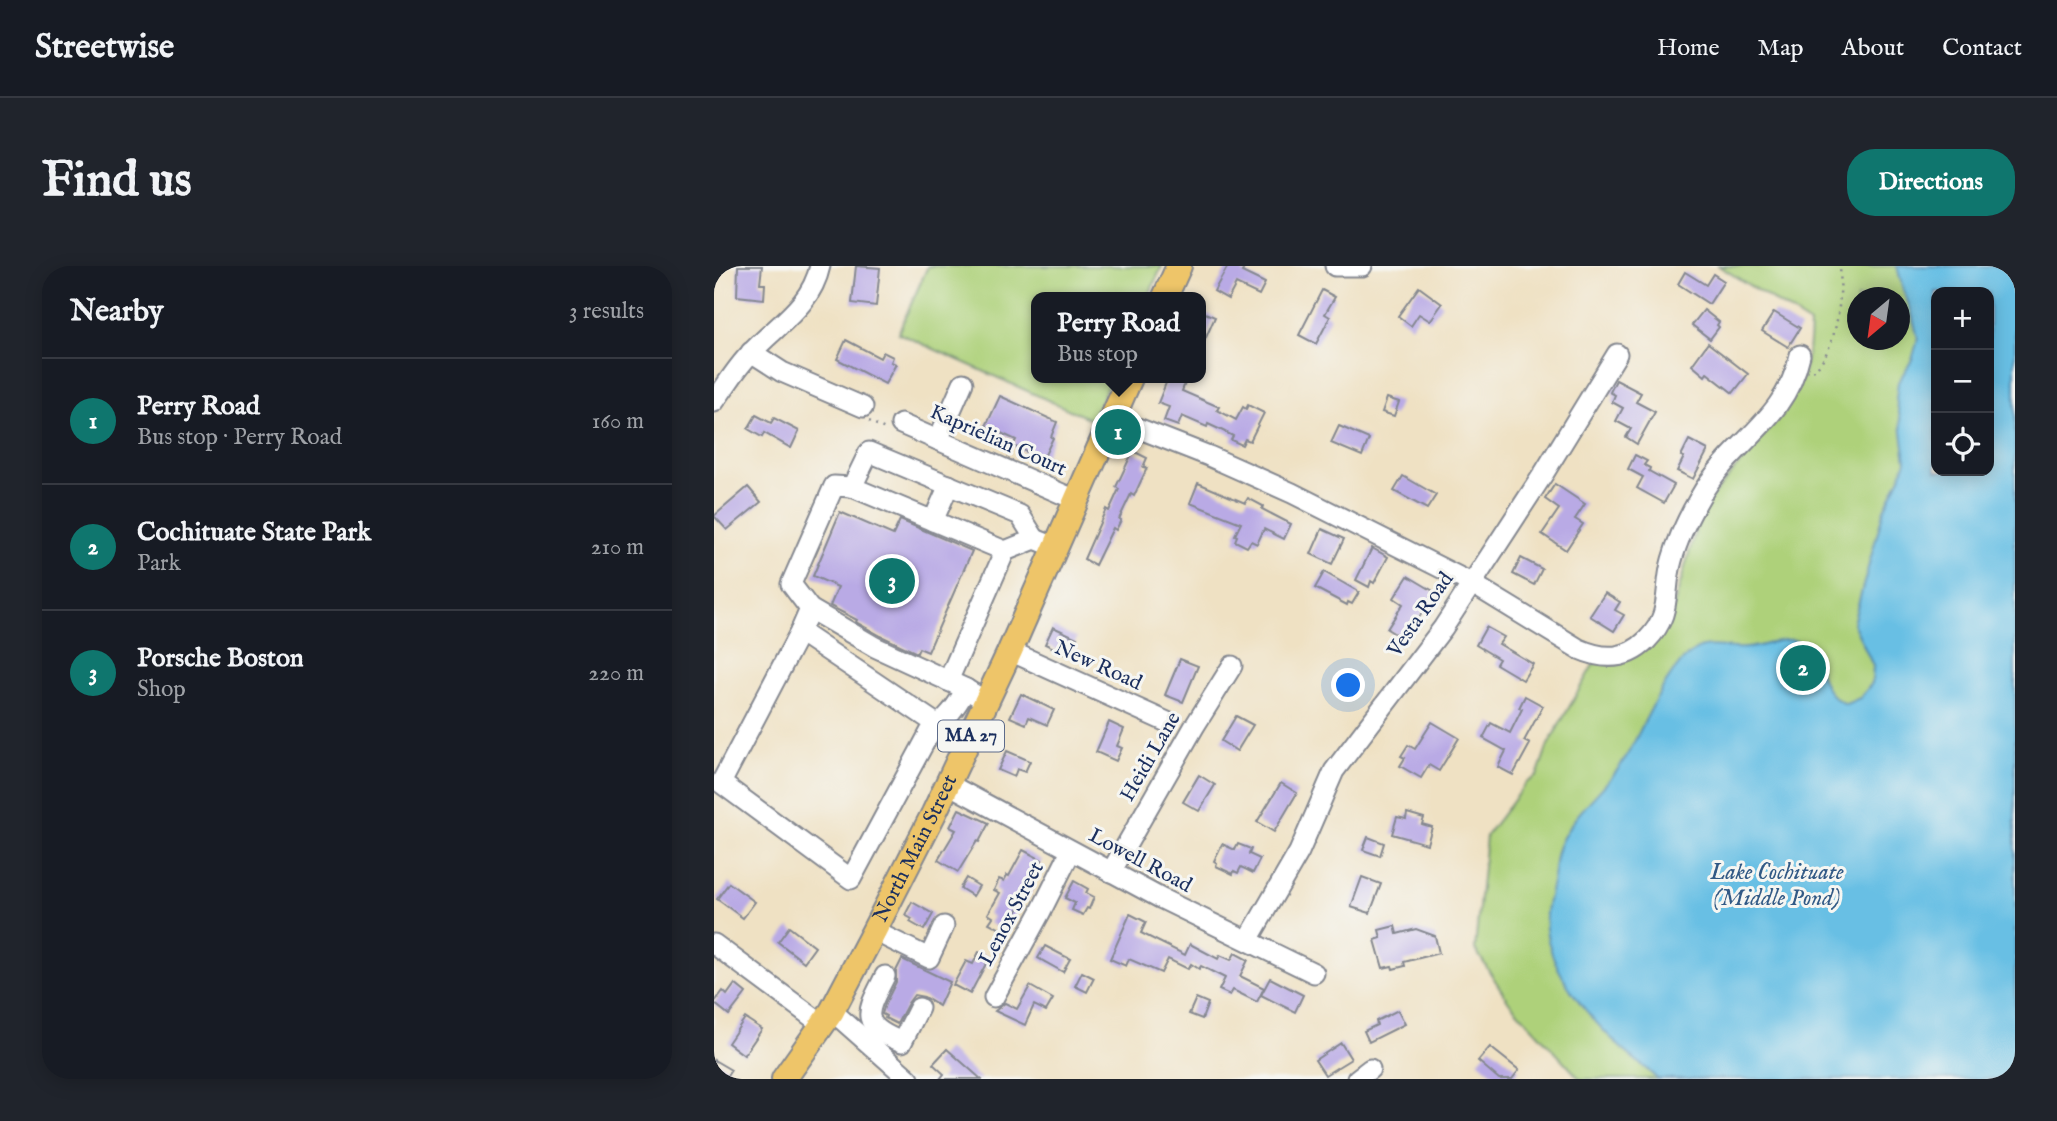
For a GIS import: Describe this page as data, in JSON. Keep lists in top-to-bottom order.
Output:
{
  "streets": {
    "main road": ["MA 27", "North Main Street"],
    "street": [
      "Kaprielian Court",
      "Vesta Road",
      "New Road",
      "Heidi Lane",
      "Lowell Road",
      "Lenox Street"
    ]
  },
  "crossings": [
    ["Kaprielian Court", "North Main Street"],
    ["Vesta Road", "Lowell Road"],
    ["New Road", "North Main Street"],
    ["Heidi Lane", "Lowell Road"],
    ["North Main Street", "Lowell Road"],
    ["Lowell Road", "Lenox Street"]
  ],
  "water": ["Lake Cochituate (Middle Pond)"],
  "north": "bottom left",
  "page": {
    "header": "Streetwise",
    "nav": [
      "Home",
      "Map",
      "About",
      "Contact"
    ],
    "buttons": "Directions",
    "title": "Find us",
    "heading": ["Nearby", "3 results"],
    "map_buttons": ["+", "−"],
    "popup": ["Perry Road", "Bus stop"],
    "list": [
      {
        "mark": "1",
        "name": "Perry Road",
        "note": "Bus stop · Perry Road",
        "value": "160 m"
      },
      {
        "mark": "2",
        "name": "Cochituate State Park",
        "note": "Park",
        "value": "210 m"
      },
      {
        "mark": "3",
        "name": "Porsche Boston",
        "note": "Shop",
        "value": "220 m"
      }
    ],
    "pins": ["1", "3", "2"]
  }
}
